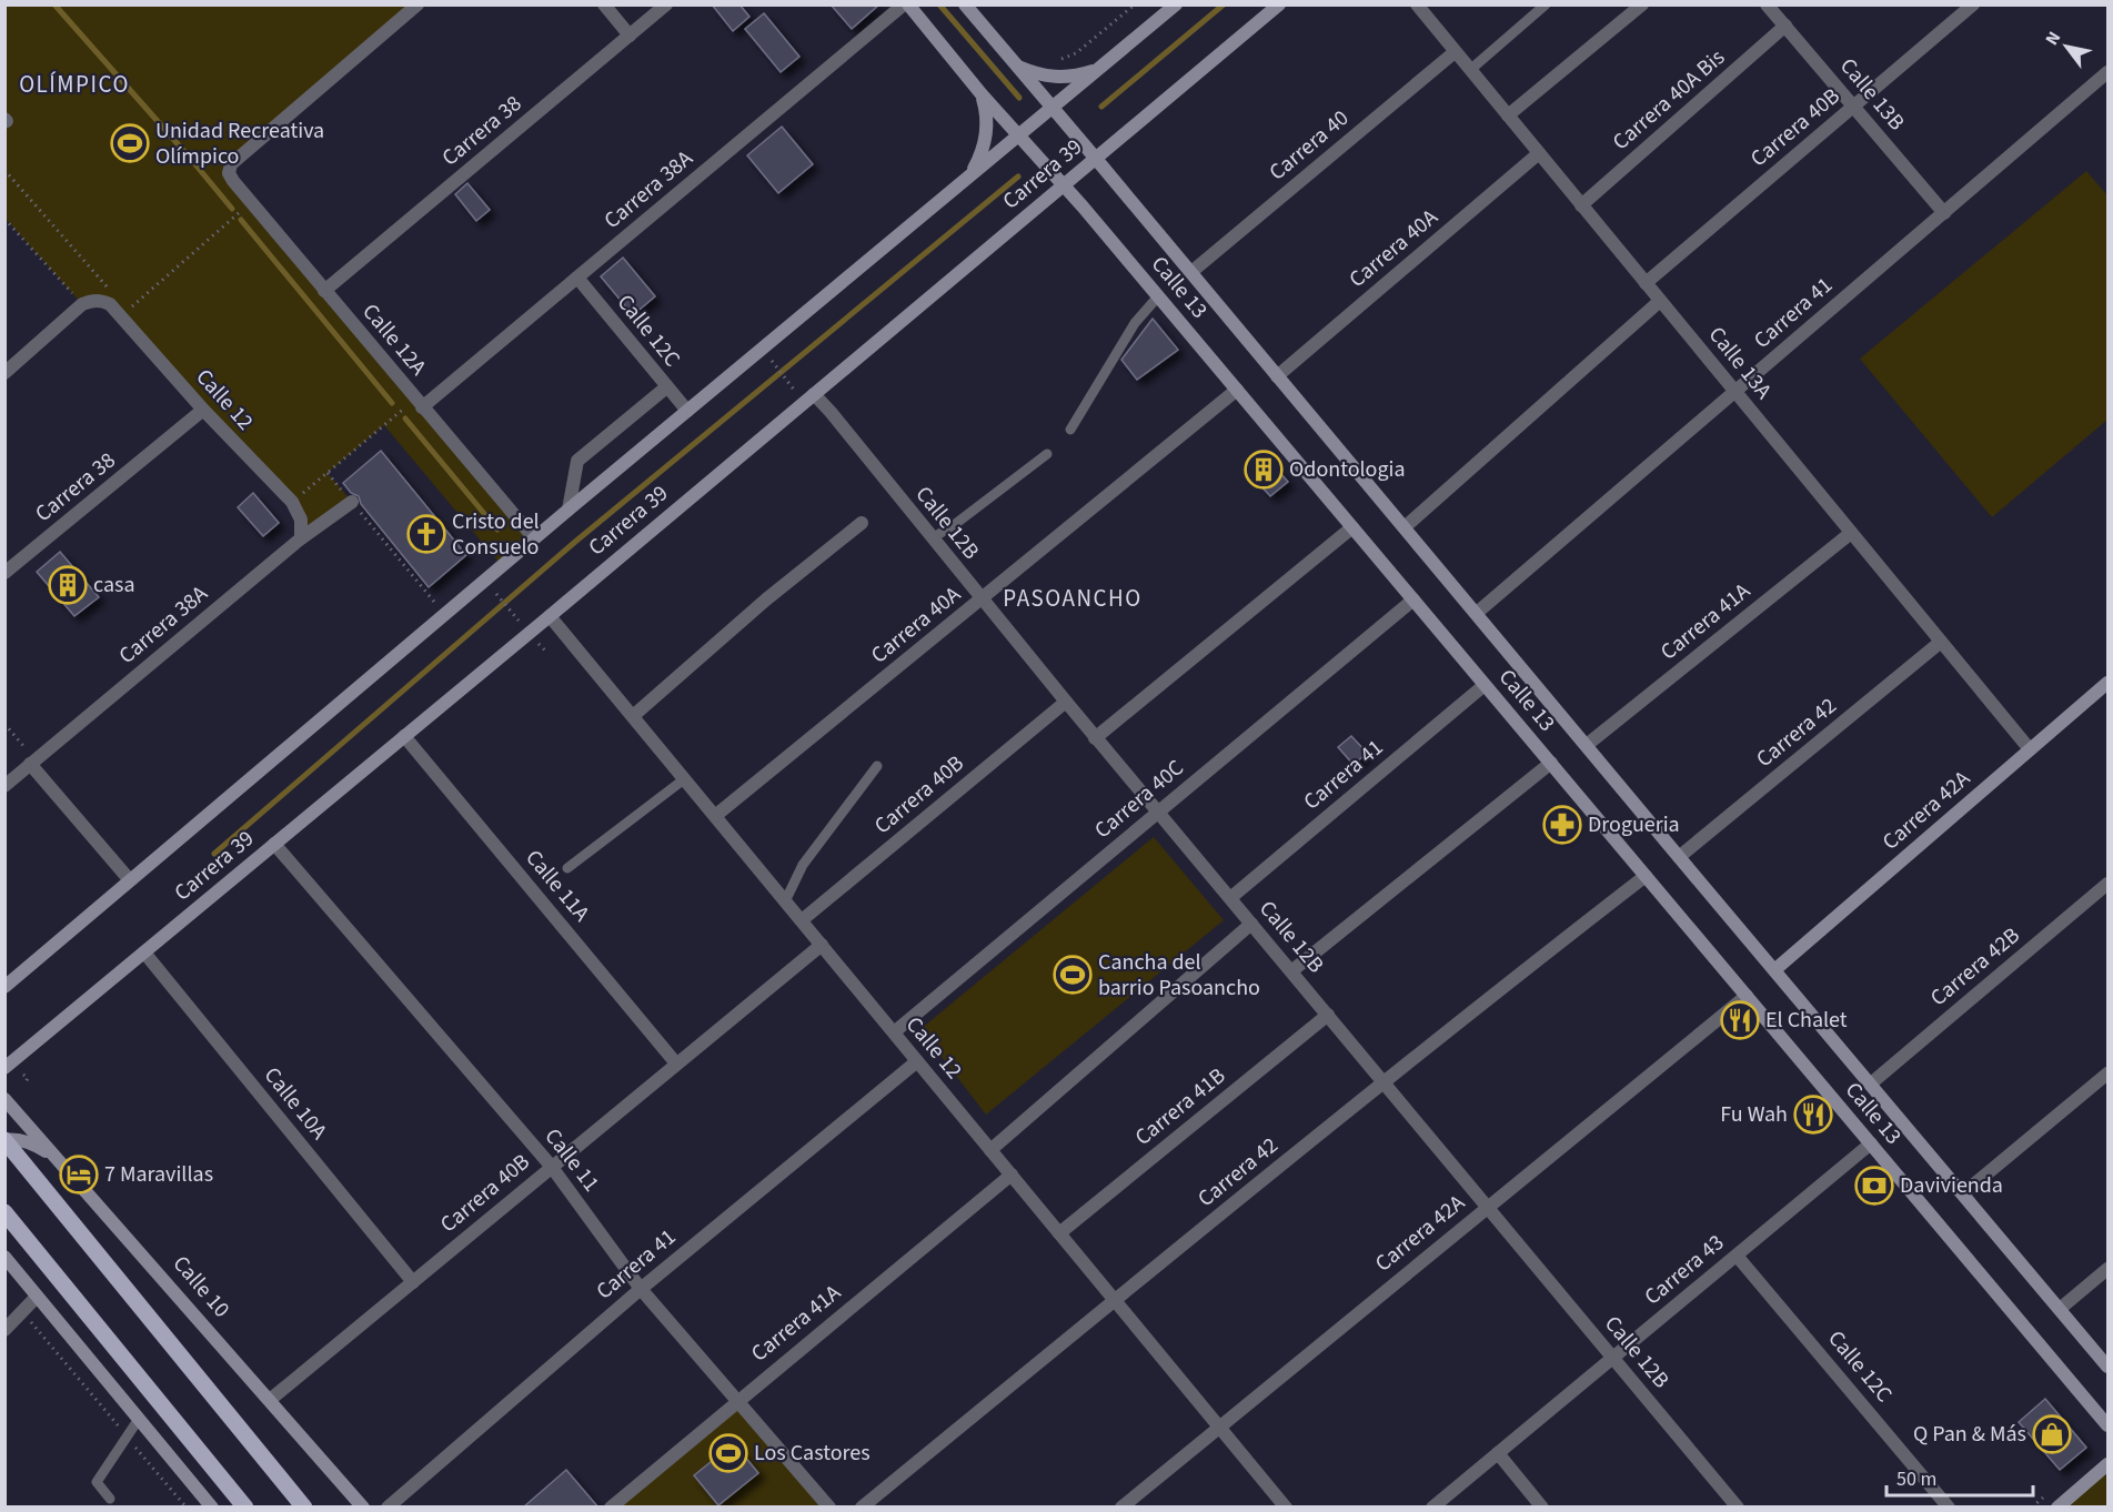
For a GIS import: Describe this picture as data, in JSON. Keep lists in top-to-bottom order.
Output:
{
  "streets": {
    "main road": [
      "Carrera 39",
      "Calle 13",
      "Carrera 42A",
      "Calle 10"
    ],
    "street": [
      "Calle 13B",
      "Carrera 40A Bis",
      "Carrera 40B",
      "Carrera 38",
      "Carrera 40",
      "Carrera 38A",
      "Carrera 40A",
      "Carrera 41",
      "Calle 12C",
      "Calle 12A",
      "Calle 13A",
      "Calle 12",
      "Calle 12B",
      "Carrera 41A",
      "Carrera 42",
      "Carrera 40C",
      "Calle 11A",
      "Carrera 42B",
      "Calle 10A",
      "Carrera 41B",
      "Calle 11",
      "Carrera 43"
    ]
  },
  "crossings": [
    ["Calle 13B", "Carrera 40A Bis"],
    ["Calle 13B", "Carrera 40B"],
    ["Calle 13B", "Carrera 41"],
    ["Carrera 40A Bis", "Calle 13A"],
    ["Carrera 40B", "Calle 13A"],
    ["Carrera 40B", "Calle 12"],
    ["Carrera 40B", "Calle 12B"],
    ["Carrera 40B", "Calle 11A"],
    ["Carrera 40B", "Calle 10A"],
    ["Carrera 40B", "Calle 11"],
    ["Carrera 40B", "Calle 10"],
    ["Carrera 38", "Calle 12A"],
    ["Carrera 38", "Calle 12"],
    ["Carrera 40", "Calle 13"],
    ["Carrera 40", "Calle 13A"],
    ["Carrera 39", "Calle 13"],
    ["Carrera 39", "Calle 12C"],
    ["Carrera 39", "Calle 12A"],
    ["Carrera 39", "Calle 12"],
    ["Carrera 39", "Calle 12B"],
    ["Carrera 39", "Calle 11A"],
    ["Carrera 39", "Calle 10A"],
    ["Carrera 39", "Calle 11"],
    ["Carrera 38A", "Calle 13"],
    ["Carrera 38A", "Calle 12C"],
    ["Carrera 38A", "Calle 12A"],
    ["Carrera 38A", "Calle 12"],
    ["Carrera 40A", "Calle 13"],
    ["Carrera 40A", "Calle 13A"],
    ["Carrera 40A", "Calle 12"],
    ["Carrera 40A", "Calle 12B"],
    ["Calle 13", "Carrera 41"],
    ["Calle 13", "Carrera 41A"],
    ["Calle 13", "Carrera 42"],
    ["Calle 13", "Carrera 40C"],
    ["Calle 13", "Carrera 42A"],
    ["Calle 13", "Carrera 42B"],
    ["Calle 13", "Carrera 43"],
    ["Carrera 41", "Calle 13A"],
    ["Carrera 41", "Calle 12"],
    ["Carrera 41", "Calle 12B"],
    ["Carrera 41", "Calle 11"],
    ["Calle 12C", "Carrera 43"],
    ["Calle 13A", "Carrera 41A"],
    ["Calle 13A", "Carrera 42"],
    ["Calle 13A", "Carrera 42A"],
    ["Calle 12", "Carrera 41A"],
    ["Calle 12", "Carrera 42"],
    ["Calle 12", "Carrera 40C"],
    ["Calle 12", "Carrera 42A"],
    ["Calle 12", "Carrera 41B"],
    ["Calle 12B", "Carrera 42"],
    ["Calle 12B", "Carrera 40C"],
    ["Calle 12B", "Carrera 42A"],
    ["Calle 12B", "Carrera 41B"],
    ["Calle 12B", "Carrera 43"],
    ["Carrera 41A", "Calle 11"]
  ],
  "districts": ["OLÍMPICO", "PASOANCHO"],
  "places": {
    "sports": ["Unidad Recreativa Olímpico", "Cancha del barrio Pasoancho", "Los Castores"],
    "building": ["Odontologia", "casa"],
    "church": ["Cristo del Consuelo"],
    "pharmacy": ["Drogueria"],
    "restaurant": ["El Chalet", "Fu Wah"],
    "hotel": ["7 Maravillas"],
    "bank": ["Davivienda"],
    "shop": ["Q Pan & Más"]
  },
  "scale_bar": "50 m",
  "north": "top left"
}
